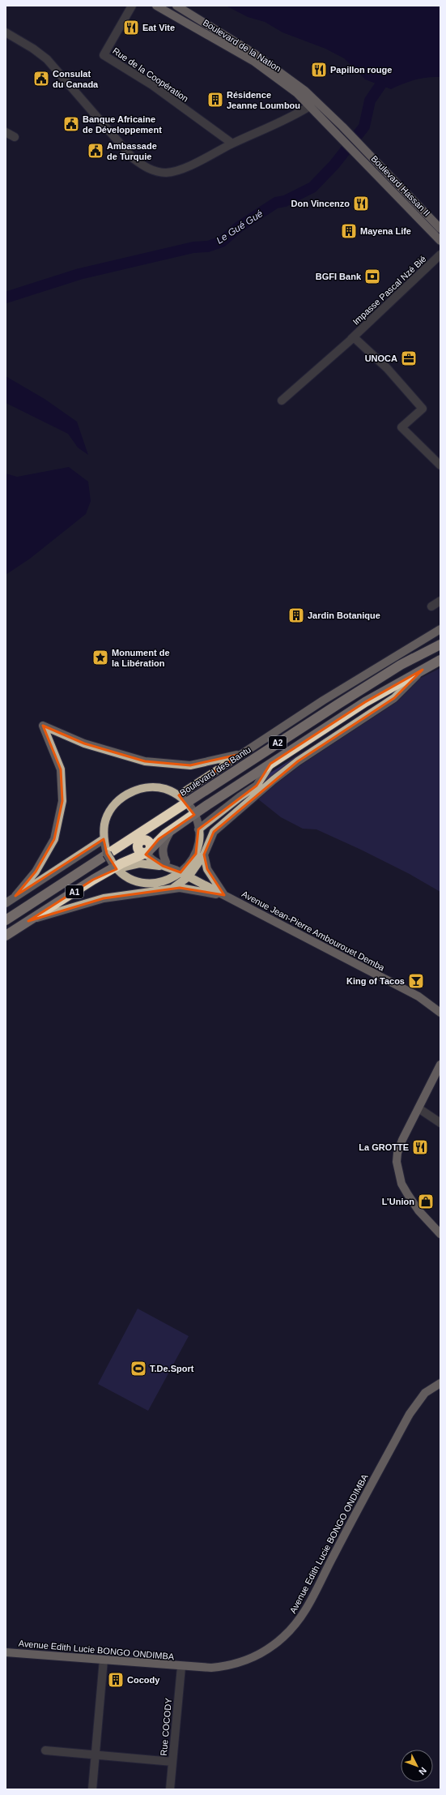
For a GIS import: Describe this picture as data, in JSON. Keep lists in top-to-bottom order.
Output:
{
  "streets": {
    "highway": ["A2", "Boulevard des Bantu", "A1"],
    "main road": [
      "Boulevard de la Nation",
      "Boulevard Hassan II",
      "Avenue Jean-Pierre Ambourouet Demba",
      "Avenue Edith Lucie BONGO ONDIMBA"
    ],
    "street": ["Rue de la Coopération", "Impasse Pascal Nzé Bié", "Rue COCODY"]
  },
  "crossings": [
    ["Boulevard de la Nation", "Boulevard Hassan II"],
    ["Boulevard des Bantu", "Avenue Jean-Pierre Ambourouet Demba"],
    ["Avenue Edith Lucie BONGO ONDIMBA", "Rue COCODY"]
  ],
  "water": ["Le Gué Gué"],
  "places": {
    "restaurant": [
      "Eat Vite",
      "Papillon rouge",
      "Don Vincenzo",
      "La GROTTE"
    ],
    "public building": ["Consulat du Canada", "Banque Africaine de Développement", "Ambassade de Turquie"],
    "building": [
      "Résidence Jeanne Loumbou",
      "Mayena Life",
      "Jardin Botanique",
      "Cocody"
    ],
    "bank": ["BGFI Bank"],
    "office": ["UNOCA"],
    "place": ["Monument de la Libération"],
    "bar": ["King of Tacos"],
    "shop": ["L’Union"],
    "sports": ["T.De.Sport"]
  },
  "north": "bottom right"
}
